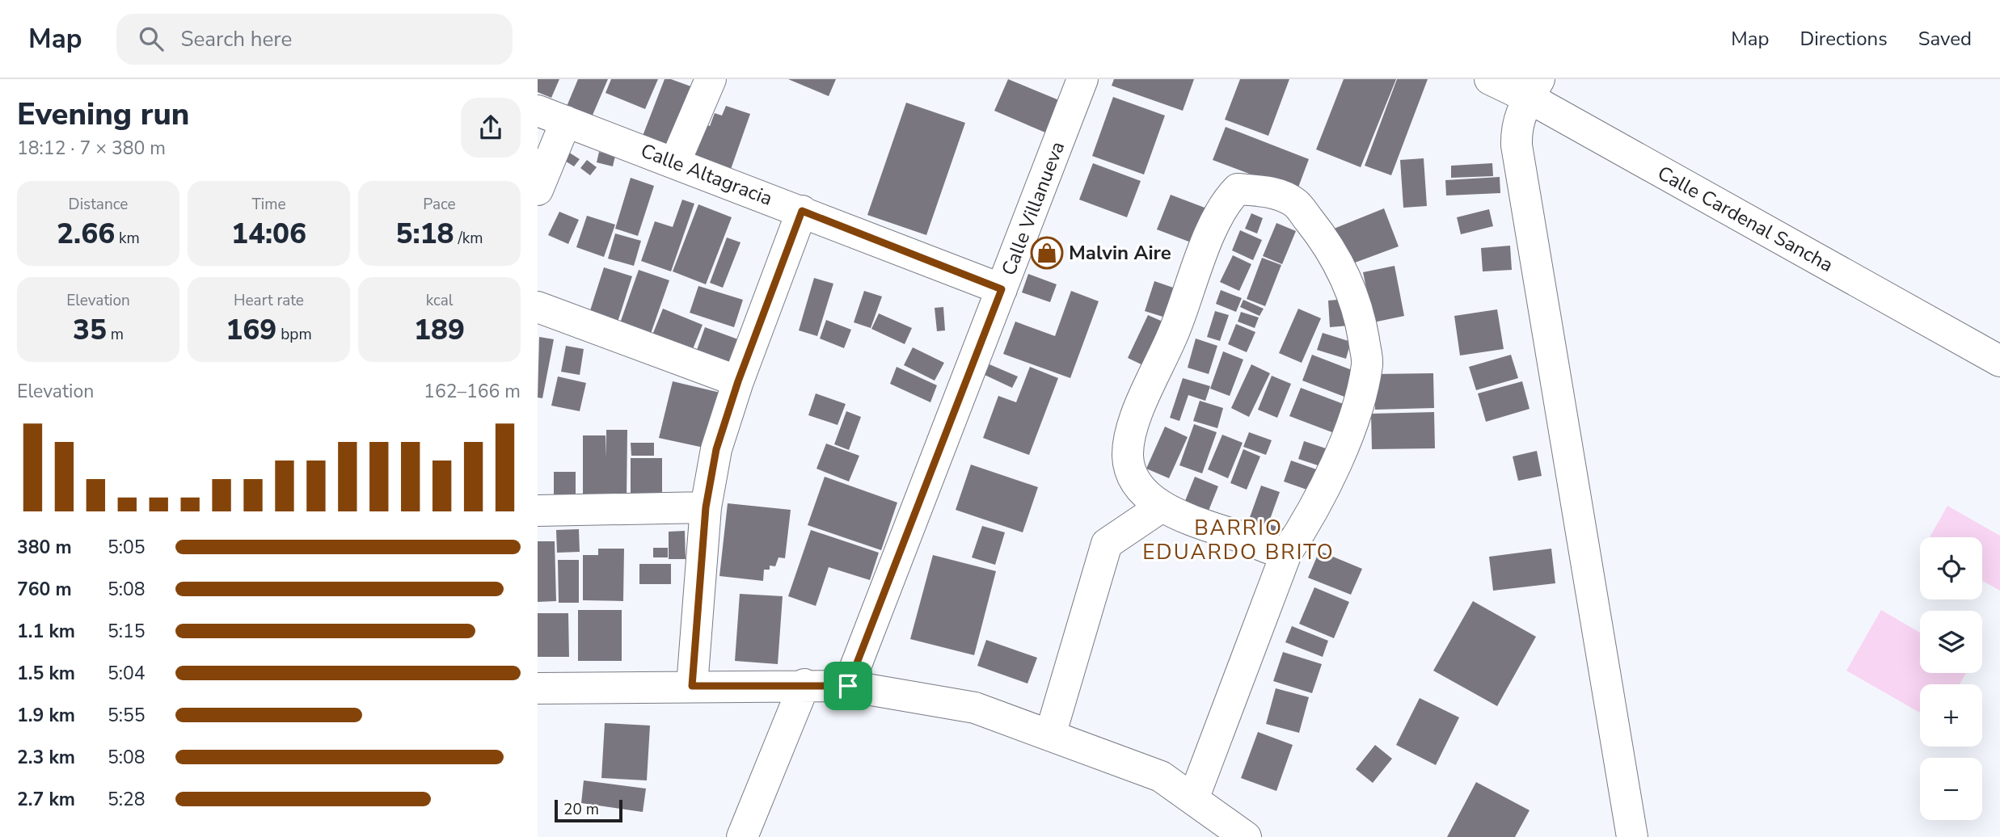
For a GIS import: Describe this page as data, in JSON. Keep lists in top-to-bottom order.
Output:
{
  "streets": {
    "street": ["Calle Altagracia", "Calle Villanueva", "Calle Cardenal Sancha"]
  },
  "crossings": [
    ["Calle Altagracia", "Calle Villanueva"]
  ],
  "districts": ["BARRIO EDUARDO BRITO"],
  "places": {
    "shop": ["Malvin Aire"]
  },
  "scale_bar": "20 m",
  "page": {
    "header": "Map",
    "search": "Search here",
    "nav": ["Map", "Directions", "Saved"],
    "heading": ["Evening run", "18:12 · 7 × 380 m"],
    "stats": [
      ["Distance", "2.66 km"],
      ["Time", "14:06"],
      ["Pace", "5:18 /km"],
      ["Elevation", "35 m"],
      ["Heart rate", "169 bpm"],
      ["kcal", "189"]
    ],
    "chart": ["Elevation", "162–166 m"],
    "list": [
      {
        "name": "380 m",
        "note": "5:05"
      },
      {
        "name": "760 m",
        "note": "5:08"
      },
      {
        "name": "1.1 km",
        "note": "5:15"
      },
      {
        "name": "1.5 km",
        "note": "5:04"
      },
      {
        "name": "1.9 km",
        "note": "5:55"
      },
      {
        "name": "2.3 km",
        "note": "5:08"
      },
      {
        "name": "2.7 km",
        "note": "5:28"
      }
    ],
    "map_buttons": ["+", "−"],
    "scale": "20 m"
  }
}
